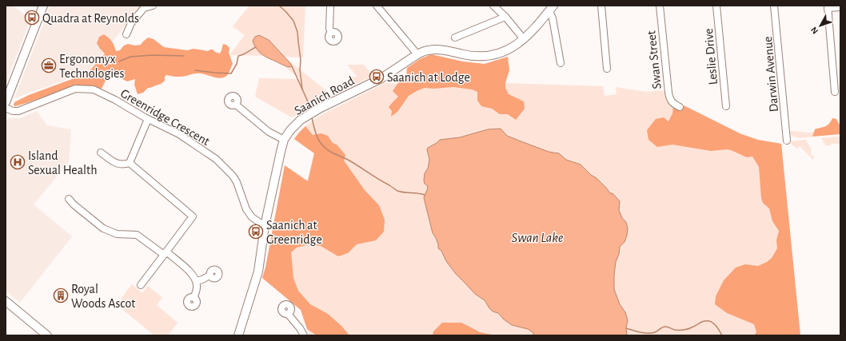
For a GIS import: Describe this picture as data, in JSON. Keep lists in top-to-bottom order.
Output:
{
  "streets": {
    "main road": ["Saanich Road"],
    "street": [
      "Leslie Drive",
      "Swan Street",
      "Darwin Avenue",
      "Greenridge Crescent"
    ]
  },
  "crossings": [
    ["Saanich Road", "Greenridge Crescent"]
  ],
  "water": ["Swan Lake"],
  "places": {
    "bus stop": ["Quadra at Reynolds", "Saanich at Lodge", "Saanich at Greenridge"],
    "office": ["Ergonomyx Technologies"],
    "hospital": ["Island Sexual Health"],
    "building": ["Royal Woods Ascot"]
  },
  "north": "bottom left"
}
